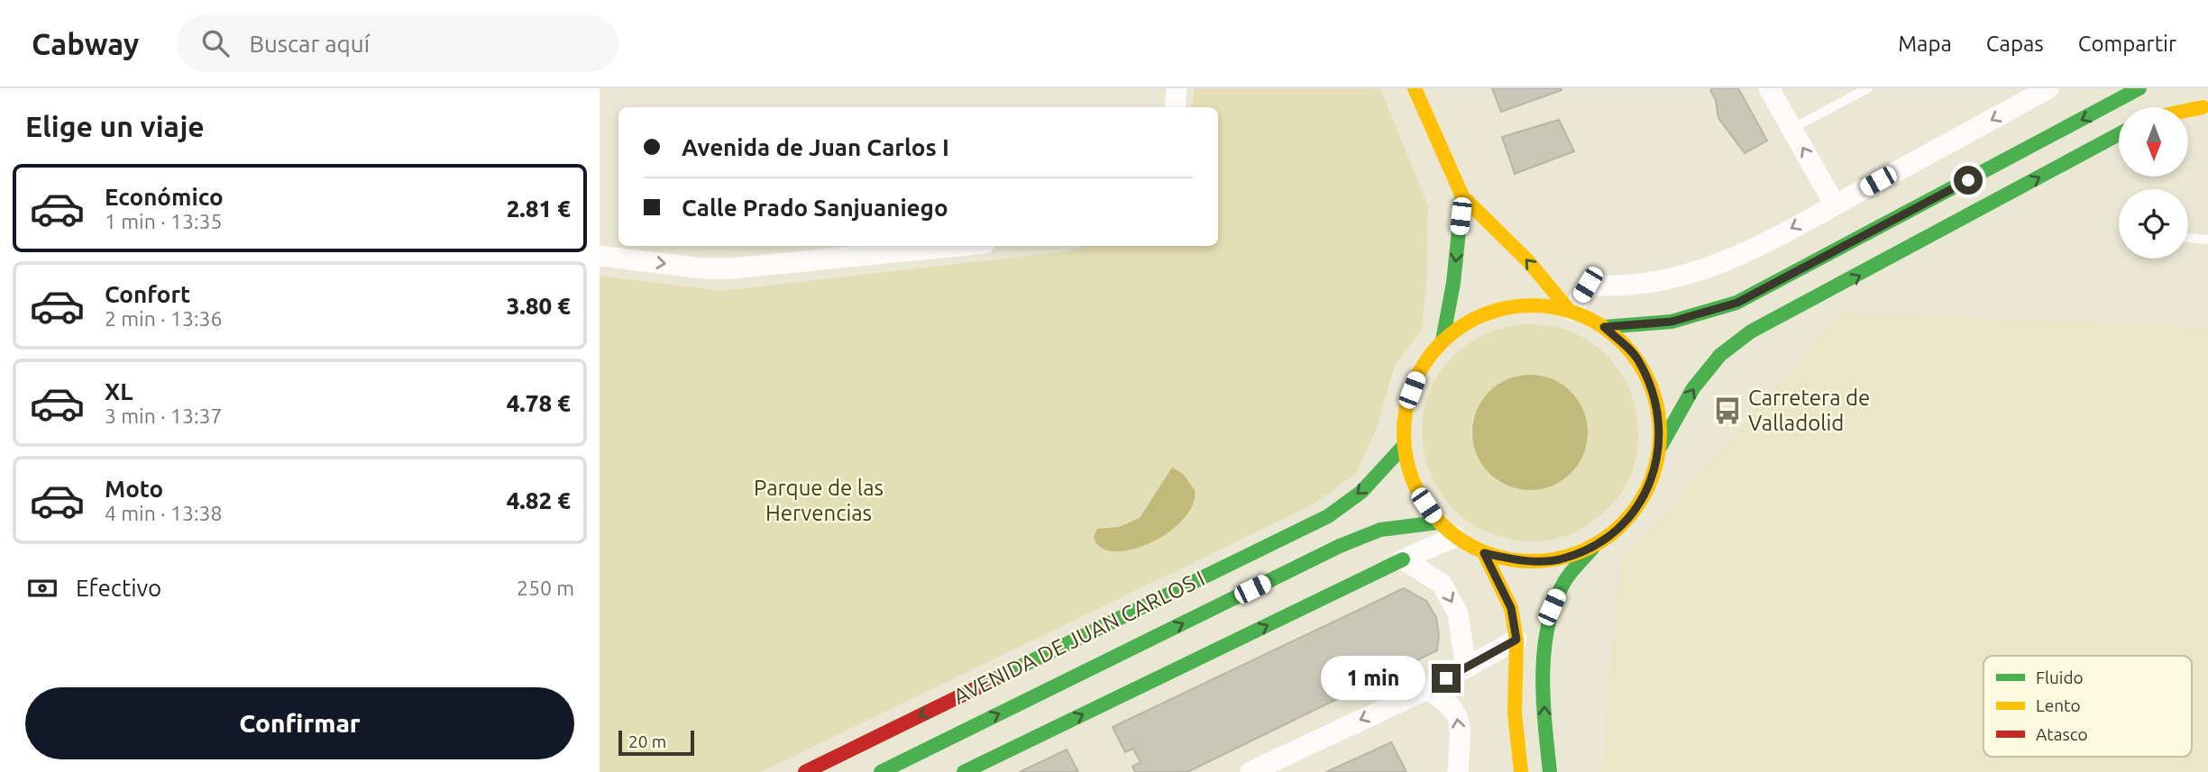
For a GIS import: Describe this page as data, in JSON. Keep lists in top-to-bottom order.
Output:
{
  "streets": {
    "main road": ["AVENIDA DE JUAN CARLOS I"]
  },
  "parks": ["Parque de las Hervencias"],
  "places": {
    "bus stop": ["Carretera de Valladolid"]
  },
  "legend": ["Fluido", "Lento", "Atasco"],
  "scale_bar": "20 m",
  "north": "bottom",
  "page": {
    "header": "Cabway",
    "search": "Buscar aquí",
    "nav": ["Mapa", "Capas", "Compartir"],
    "heading": "Elige un viaje",
    "banner": ["Avenida de Juan Carlos I", "Calle Prado Sanjuaniego"],
    "list": [
      {
        "name": "Económico",
        "note": "1 min · 13:35",
        "value": "2.81 €"
      },
      {
        "name": "Confort",
        "note": "2 min · 13:36",
        "value": "3.80 €"
      },
      {
        "name": "XL",
        "note": "3 min · 13:37",
        "value": "4.78 €"
      },
      {
        "name": "Moto",
        "note": "4 min · 13:38",
        "value": "4.82 €"
      }
    ],
    "pay": ["Efectivo", "250 m"],
    "bubble": "1 min",
    "buttons": "Confirmar",
    "scale": "20 m"
  }
}
